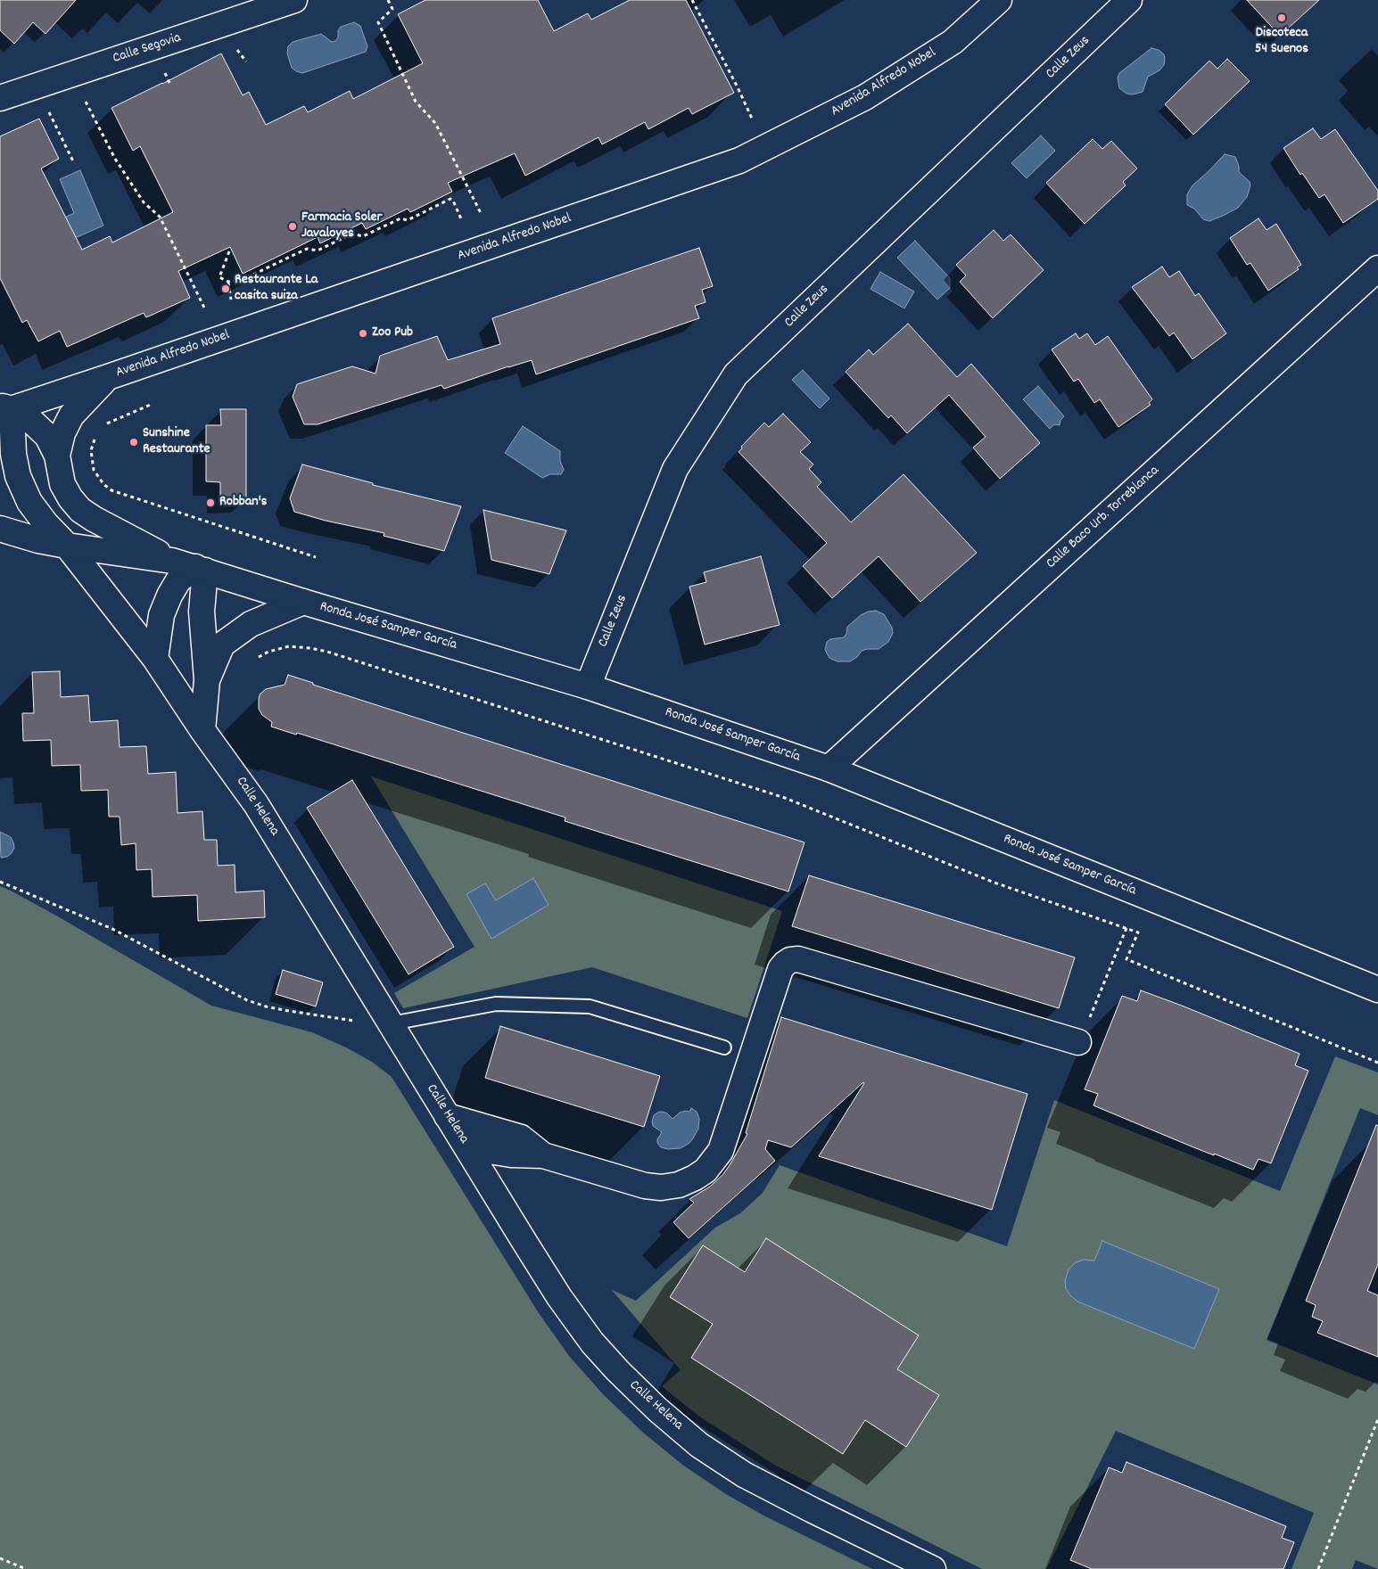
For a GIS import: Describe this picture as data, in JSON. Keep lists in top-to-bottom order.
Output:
{
  "streets": {
    "street": [
      "Calle Segovia",
      "Calle Zeus",
      "Avenida Alfredo Nobel",
      "Calle Baco Urb. Torreblanca",
      "Ronda José Samper García",
      "Calle Helena"
    ]
  },
  "crossings": [
    ["Calle Zeus", "Ronda José Samper García"],
    ["Calle Baco Urb. Torreblanca", "Ronda José Samper García"],
    ["Ronda José Samper García", "Calle Helena"]
  ],
  "places": [
    "Discoteca 54 Suenos",
    "Farmacia Soler Javaloyes",
    "Restaurante La casita suiza",
    "Zoo Pub",
    "Sunshine Restaurante",
    "Robban's"
  ]
}
